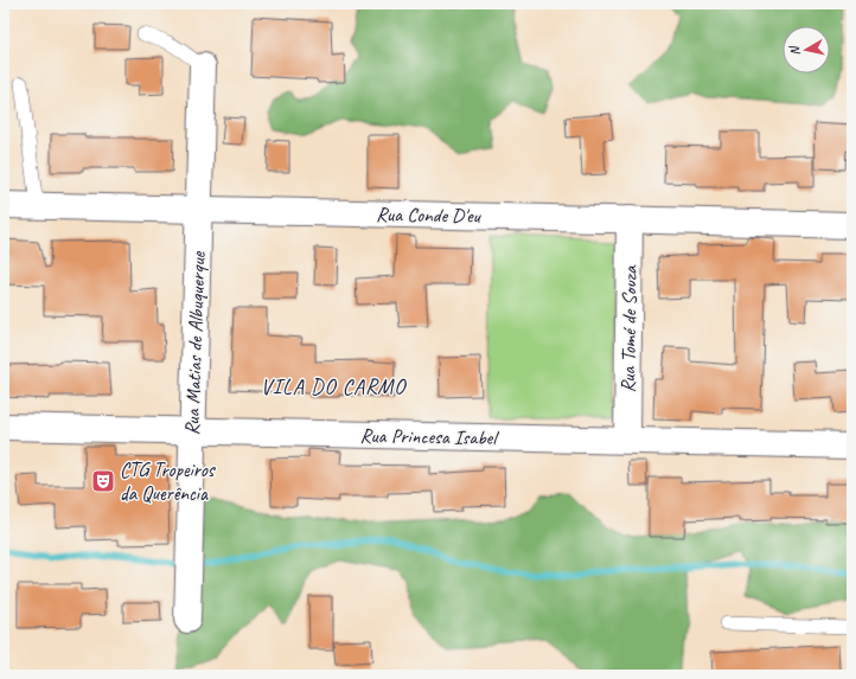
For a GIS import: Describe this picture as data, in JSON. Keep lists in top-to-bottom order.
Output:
{
  "streets": {
    "street": [
      "Rua Conde D'eu",
      "Rua Tomé de Souza",
      "Rua Matias de Albuquerque",
      "Rua Princesa Isabel"
    ]
  },
  "crossings": [
    ["Rua Conde D'eu", "Rua Tomé de Souza"],
    ["Rua Conde D'eu", "Rua Matias de Albuquerque"],
    ["Rua Tomé de Souza", "Rua Princesa Isabel"],
    ["Rua Matias de Albuquerque", "Rua Princesa Isabel"]
  ],
  "districts": ["VILA DO CARMO"],
  "places": {
    "theatre": ["CTG Tropeiros da Querência"]
  },
  "north": "left"
}
